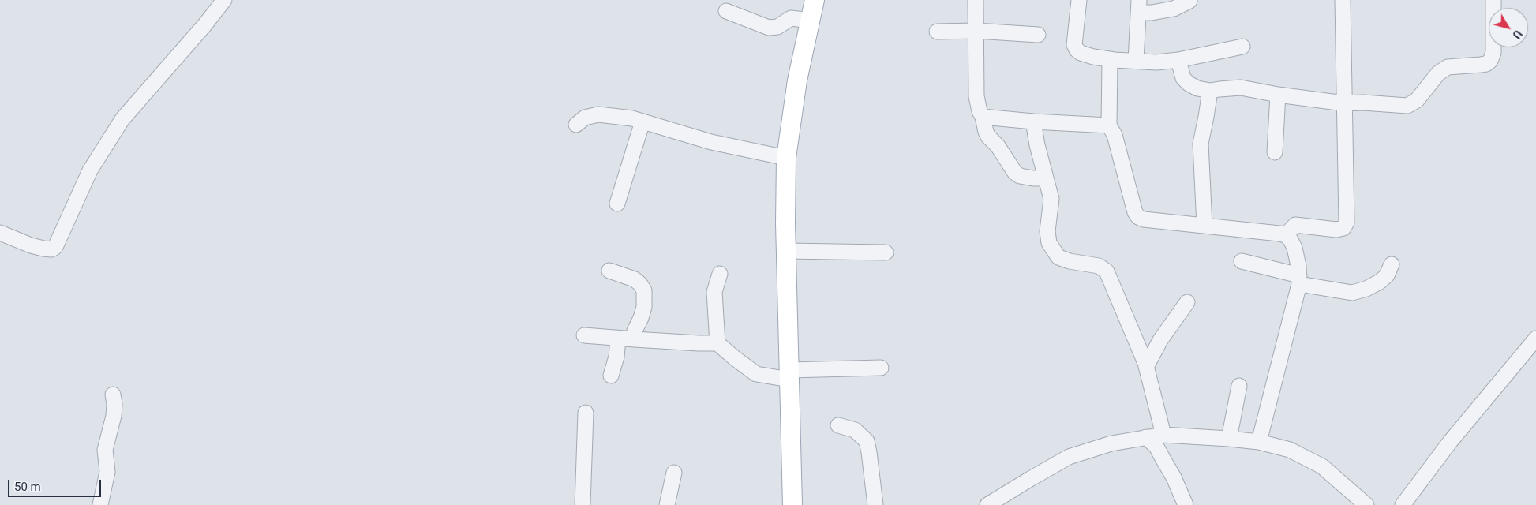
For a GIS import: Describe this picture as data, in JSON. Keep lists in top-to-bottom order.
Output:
{
  "scale_bar": "50 m",
  "north": "bottom right"
}
